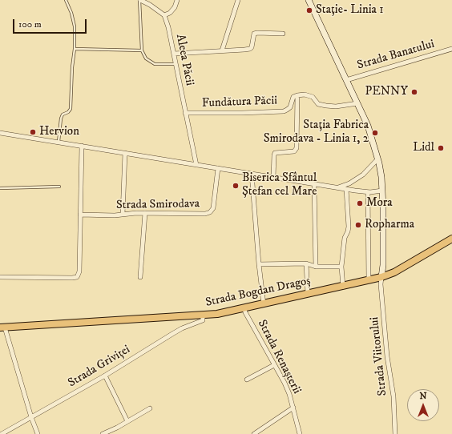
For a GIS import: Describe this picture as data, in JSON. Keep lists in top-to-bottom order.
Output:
{
  "streets": {
    "main road": ["Strada Bogdan Dragoș"],
    "street": [
      "Strada Banatului",
      "Aleea Păcii",
      "Fundătura Păcii",
      "Strada Smirodava",
      "Strada Viitorului",
      "Strada Renașterii",
      "Strada Griviței"
    ]
  },
  "crossings": [
    ["Aleea Păcii", "Fundătura Păcii"],
    ["Strada Bogdan Dragoș", "Strada Viitorului"],
    ["Strada Bogdan Dragoș", "Strada Renașterii"],
    ["Strada Bogdan Dragoș", "Strada Griviței"]
  ],
  "places": [
    "Stație- Linia 1",
    "PENNY",
    "Hervion",
    "Stația Fabrica Smirodava - Linia 1, 2",
    "Lidl",
    "Biserica Sfântul Ștefan cel Mare",
    "Mora",
    "Ropharma"
  ],
  "scale_bar": "100 m",
  "north": "top"
}
